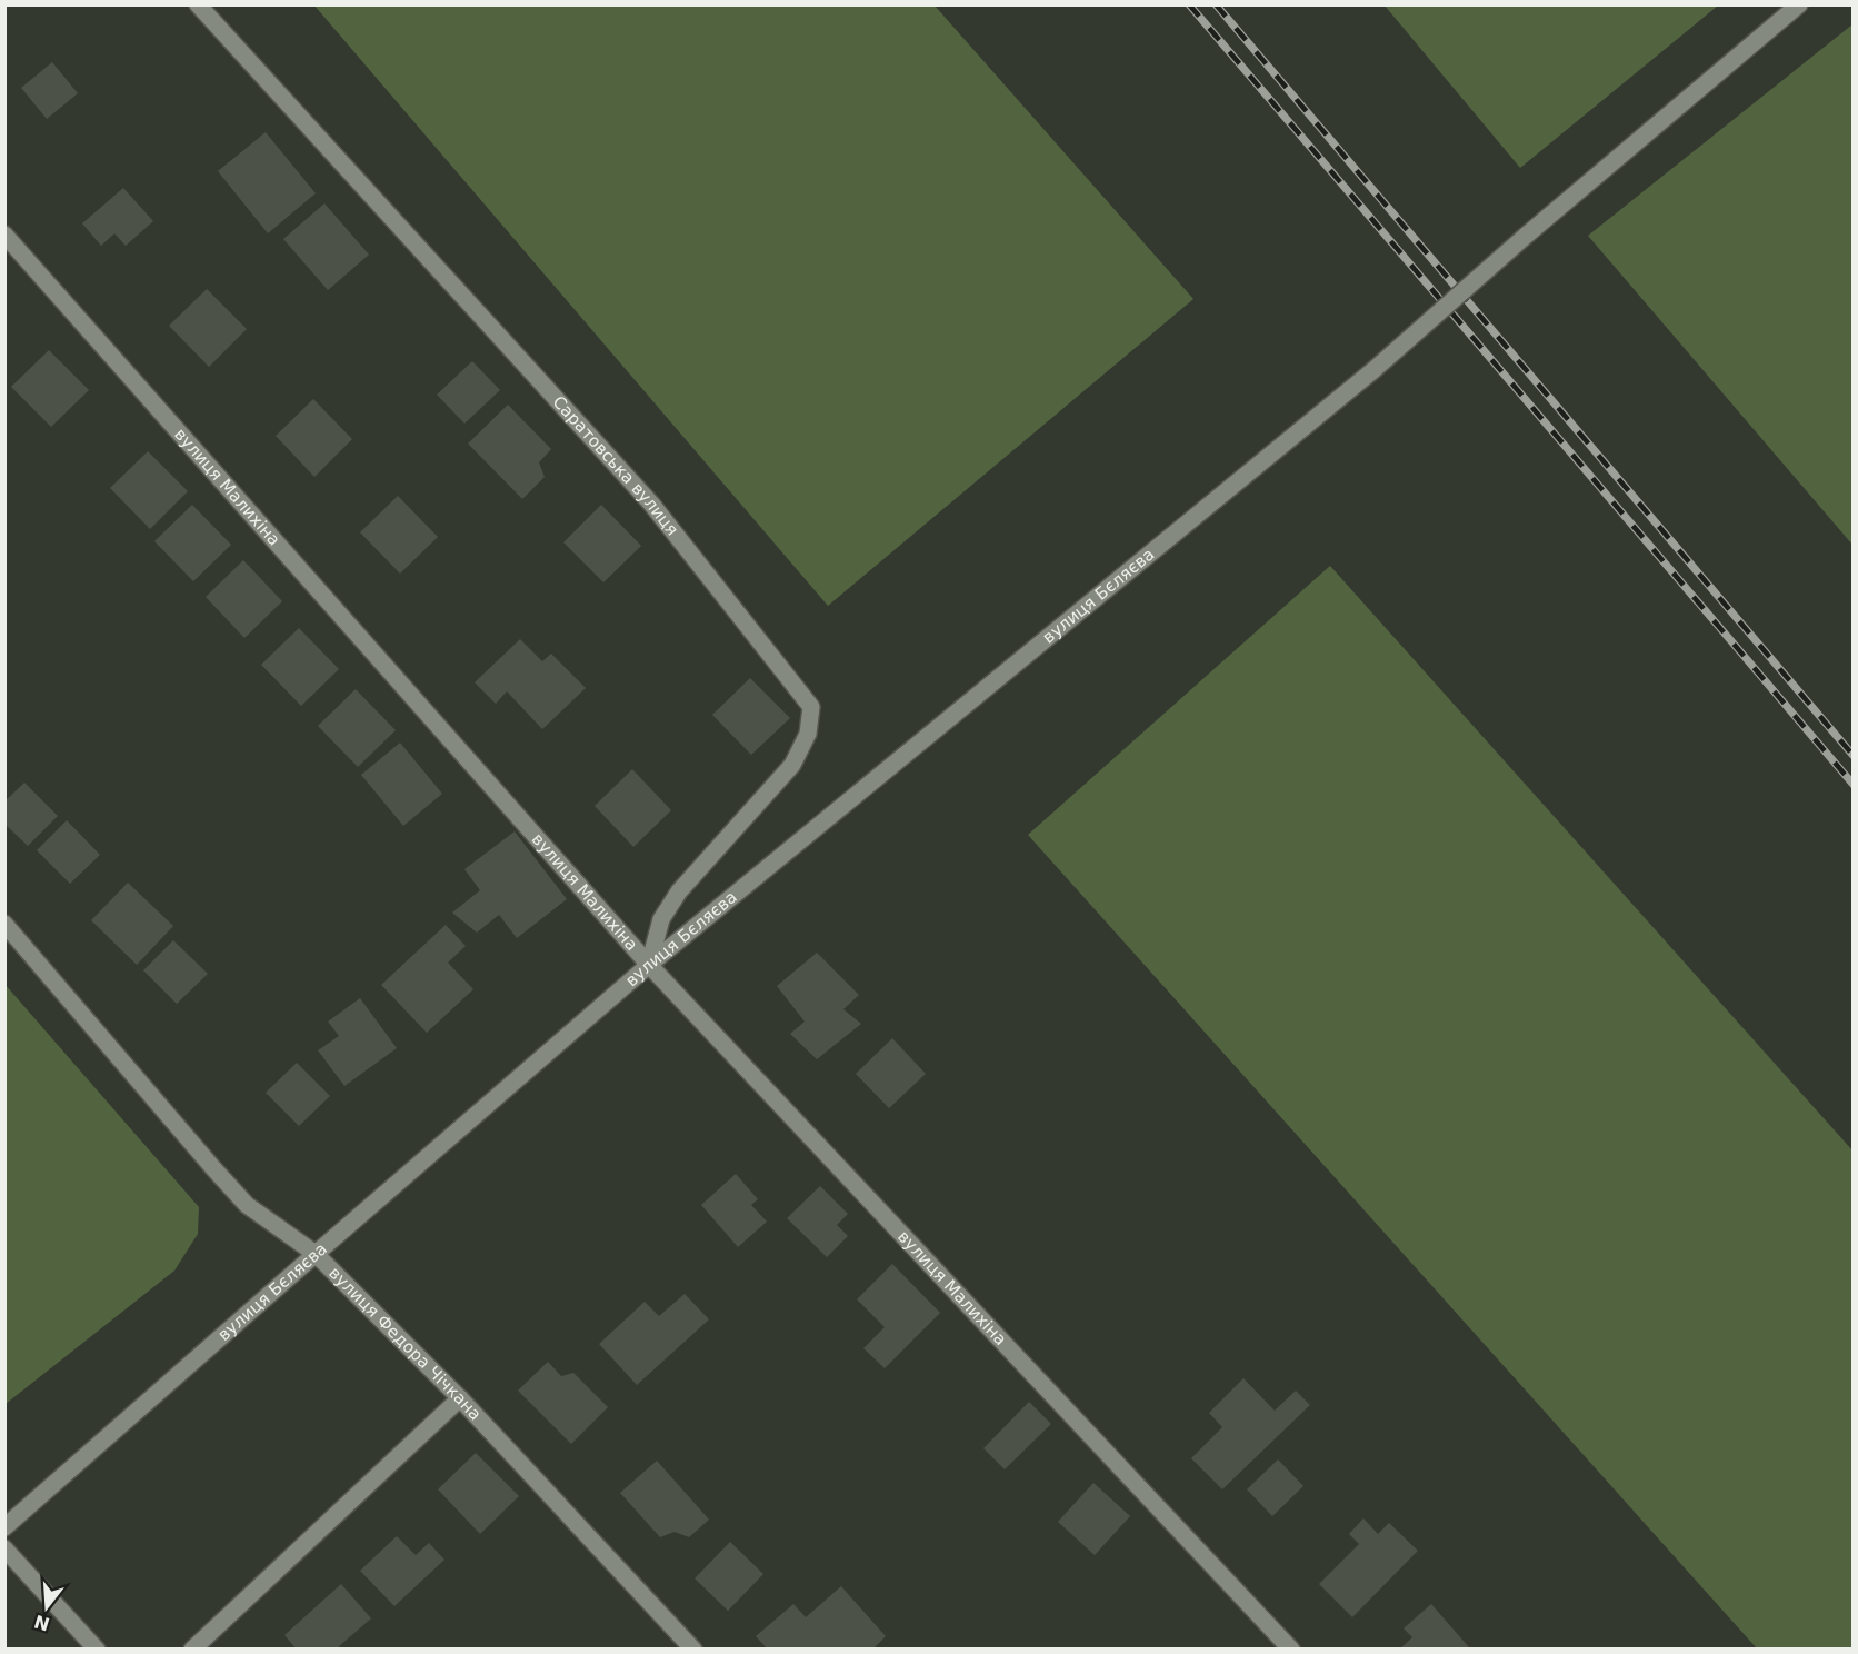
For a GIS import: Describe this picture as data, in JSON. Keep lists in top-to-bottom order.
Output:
{
  "streets": {
    "street": [
      "Саратовська вулиця",
      "вулиця Малихіна",
      "вулиця Бєляєва",
      "вулиця Федора Чічкана"
    ]
  },
  "crossings": [
    ["Саратовська вулиця", "вулиця Малихіна"],
    ["Саратовська вулиця", "вулиця Бєляєва"],
    ["вулиця Малихіна", "вулиця Бєляєва"],
    ["вулиця Бєляєва", "вулиця Федора Чічкана"]
  ],
  "north": "bottom"
}
